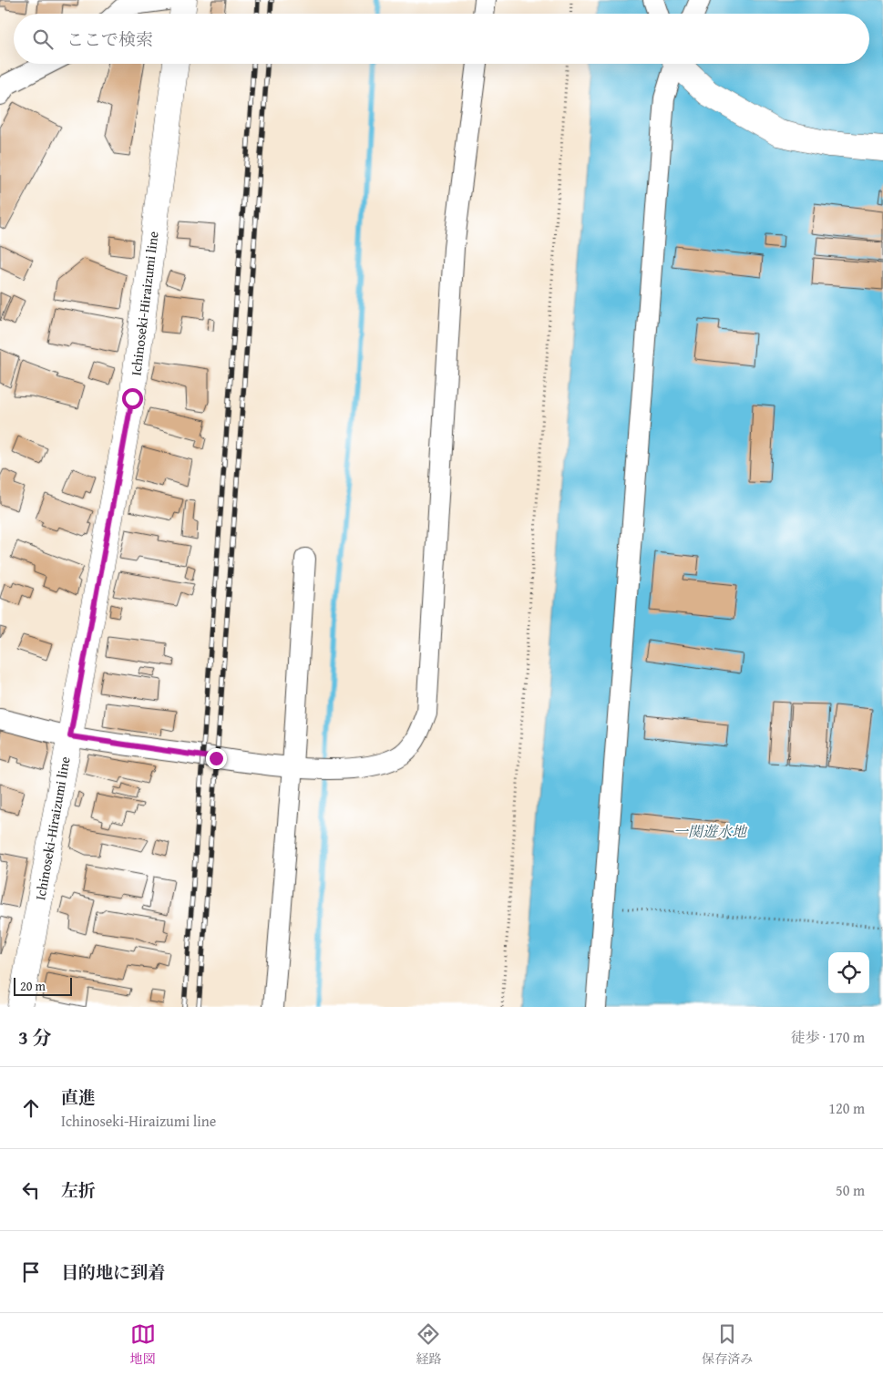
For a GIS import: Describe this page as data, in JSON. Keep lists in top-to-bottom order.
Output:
{
  "streets": {
    "main road": ["Ichinoseki-Hiraizumi line"]
  },
  "water": ["一関遊水地"],
  "scale_bar": "20 m",
  "page": {
    "search": "ここで検索",
    "scale": "20 m",
    "heading": ["3 分", "徒歩 · 170 m"],
    "list": [
      ["直進", "Ichinoseki-Hiraizumi line", "120 m"],
      ["左折", "50 m"],
      "目的地に到着"
    ],
    "nav": ["地図", "経路", "保存済み"]
  }
}
